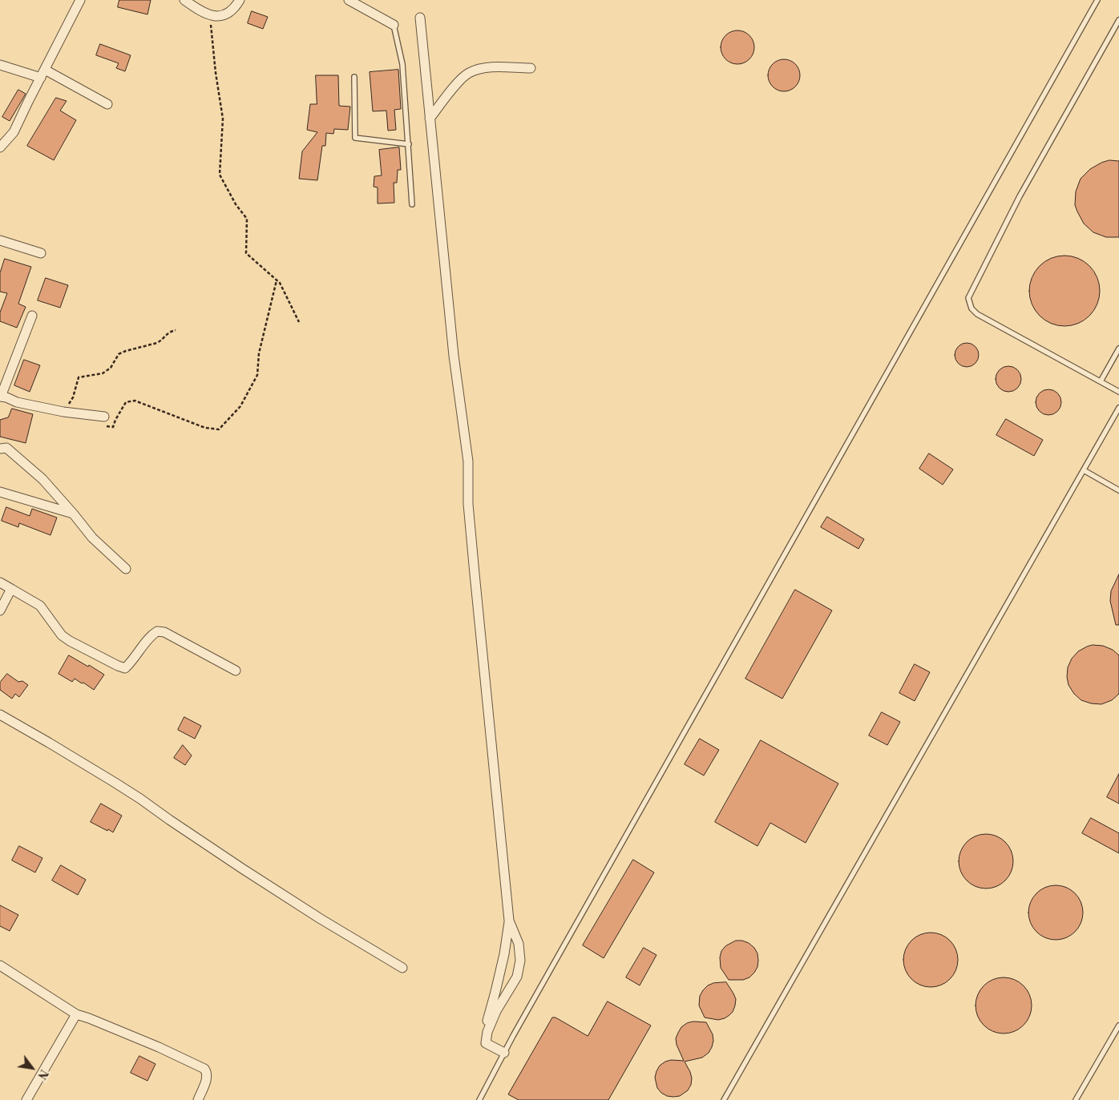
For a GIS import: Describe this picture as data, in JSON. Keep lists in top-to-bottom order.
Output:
{
  "north": "bottom right"
}
